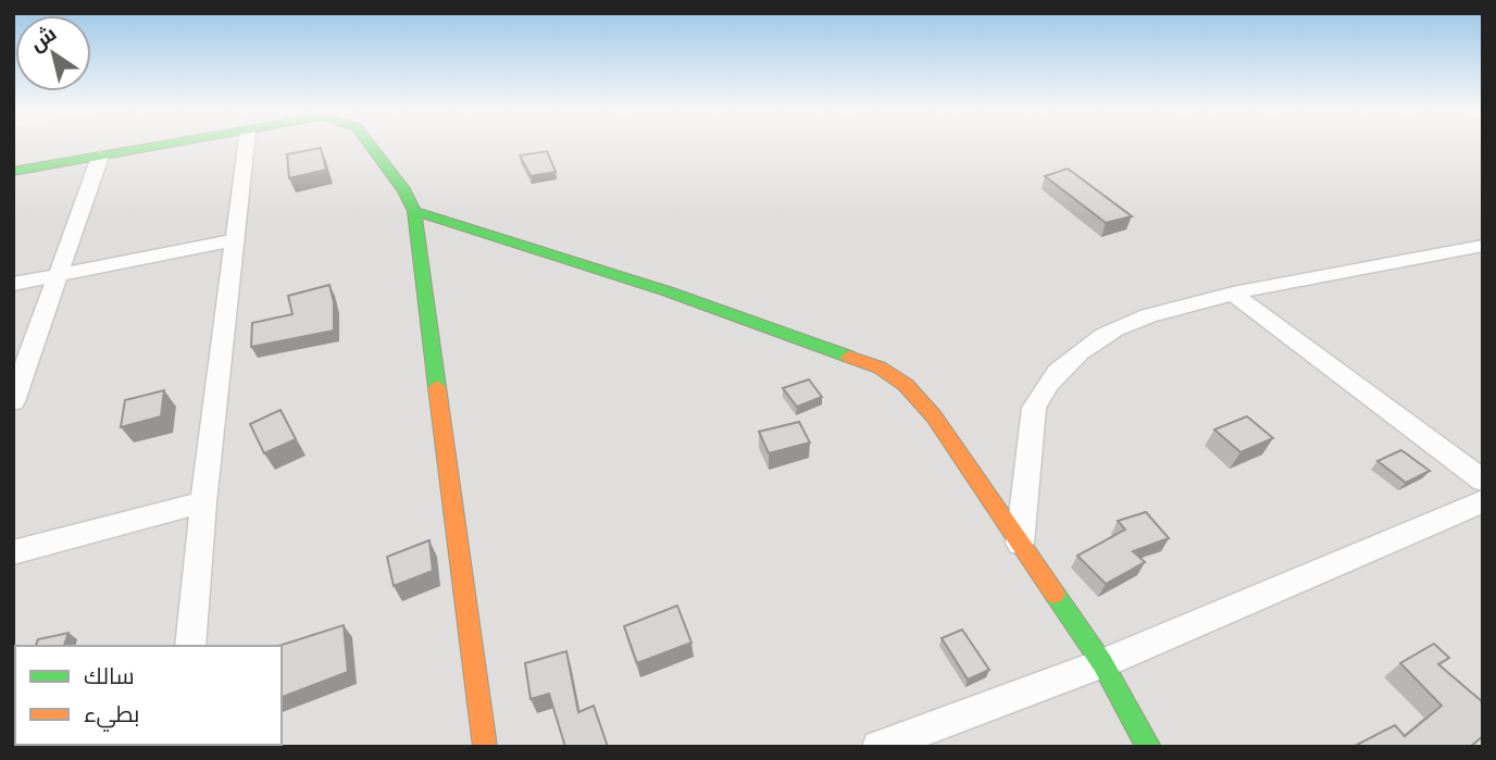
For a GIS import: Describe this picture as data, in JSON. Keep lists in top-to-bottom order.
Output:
{
  "legend": ["سالك", "بطيء"],
  "north": "top left"
}
